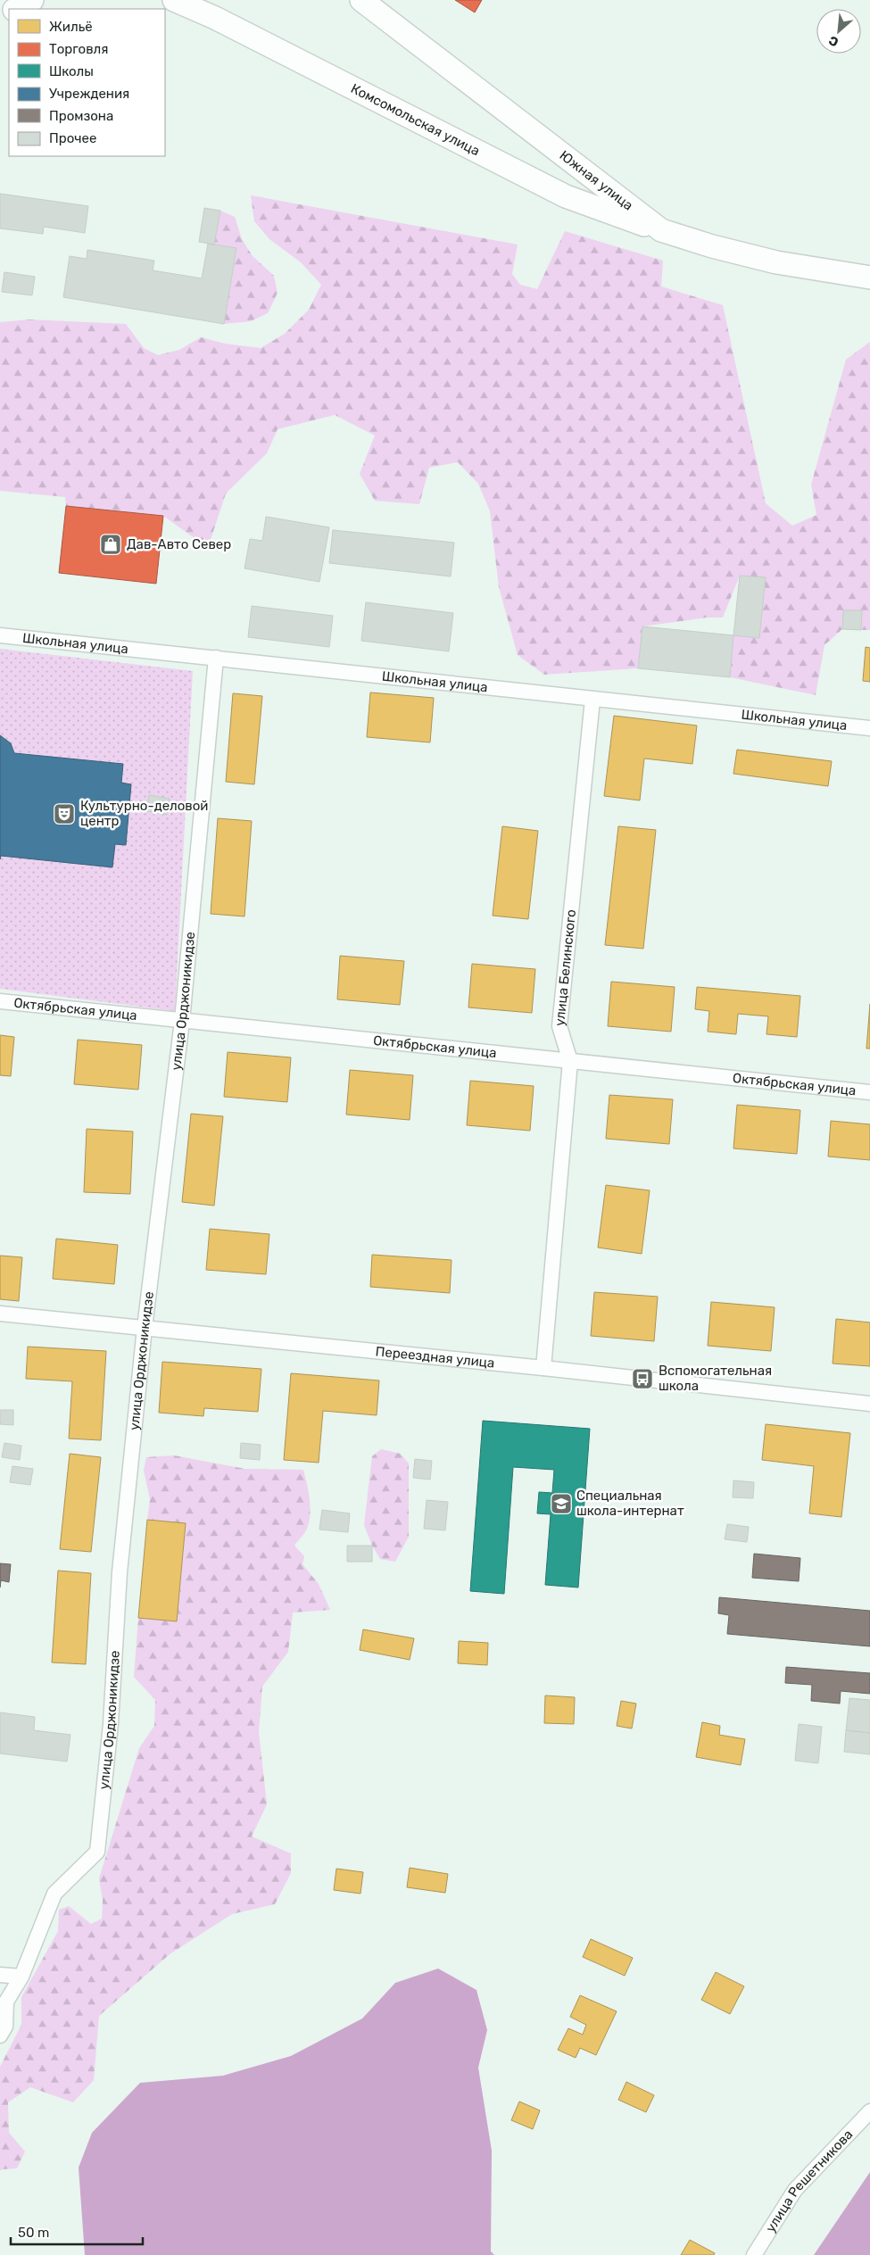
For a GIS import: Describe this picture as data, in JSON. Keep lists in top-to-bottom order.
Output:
{
  "streets": {
    "main road": ["Комсомольская улица", "Южная улица"],
    "street": [
      "Школьная улица",
      "улица Белинского",
      "улица Орджоникидзе",
      "Октябрьская улица",
      "Переездная улица",
      "улица Решетникова"
    ]
  },
  "crossings": [
    ["Комсомольская улица", "Южная улица"],
    ["Школьная улица", "улица Белинского"],
    ["Школьная улица", "улица Орджоникидзе"],
    ["улица Белинского", "Октябрьская улица"],
    ["улица Белинского", "Переездная улица"],
    ["улица Орджоникидзе", "Октябрьская улица"],
    ["улица Орджоникидзе", "Переездная улица"]
  ],
  "places": {
    "shop": ["Дав-Авто Север"],
    "theatre": ["Культурно-деловой центр"],
    "bus stop": ["Вспомогательная школа"],
    "school or university": ["Специальная школа-интернат"]
  },
  "legend": [
    "Жильё",
    "Торговля",
    "Школы",
    "Учреждения",
    "Промзона",
    "Прочее"
  ],
  "scale_bar": "50 m",
  "north": "bottom left"
}
